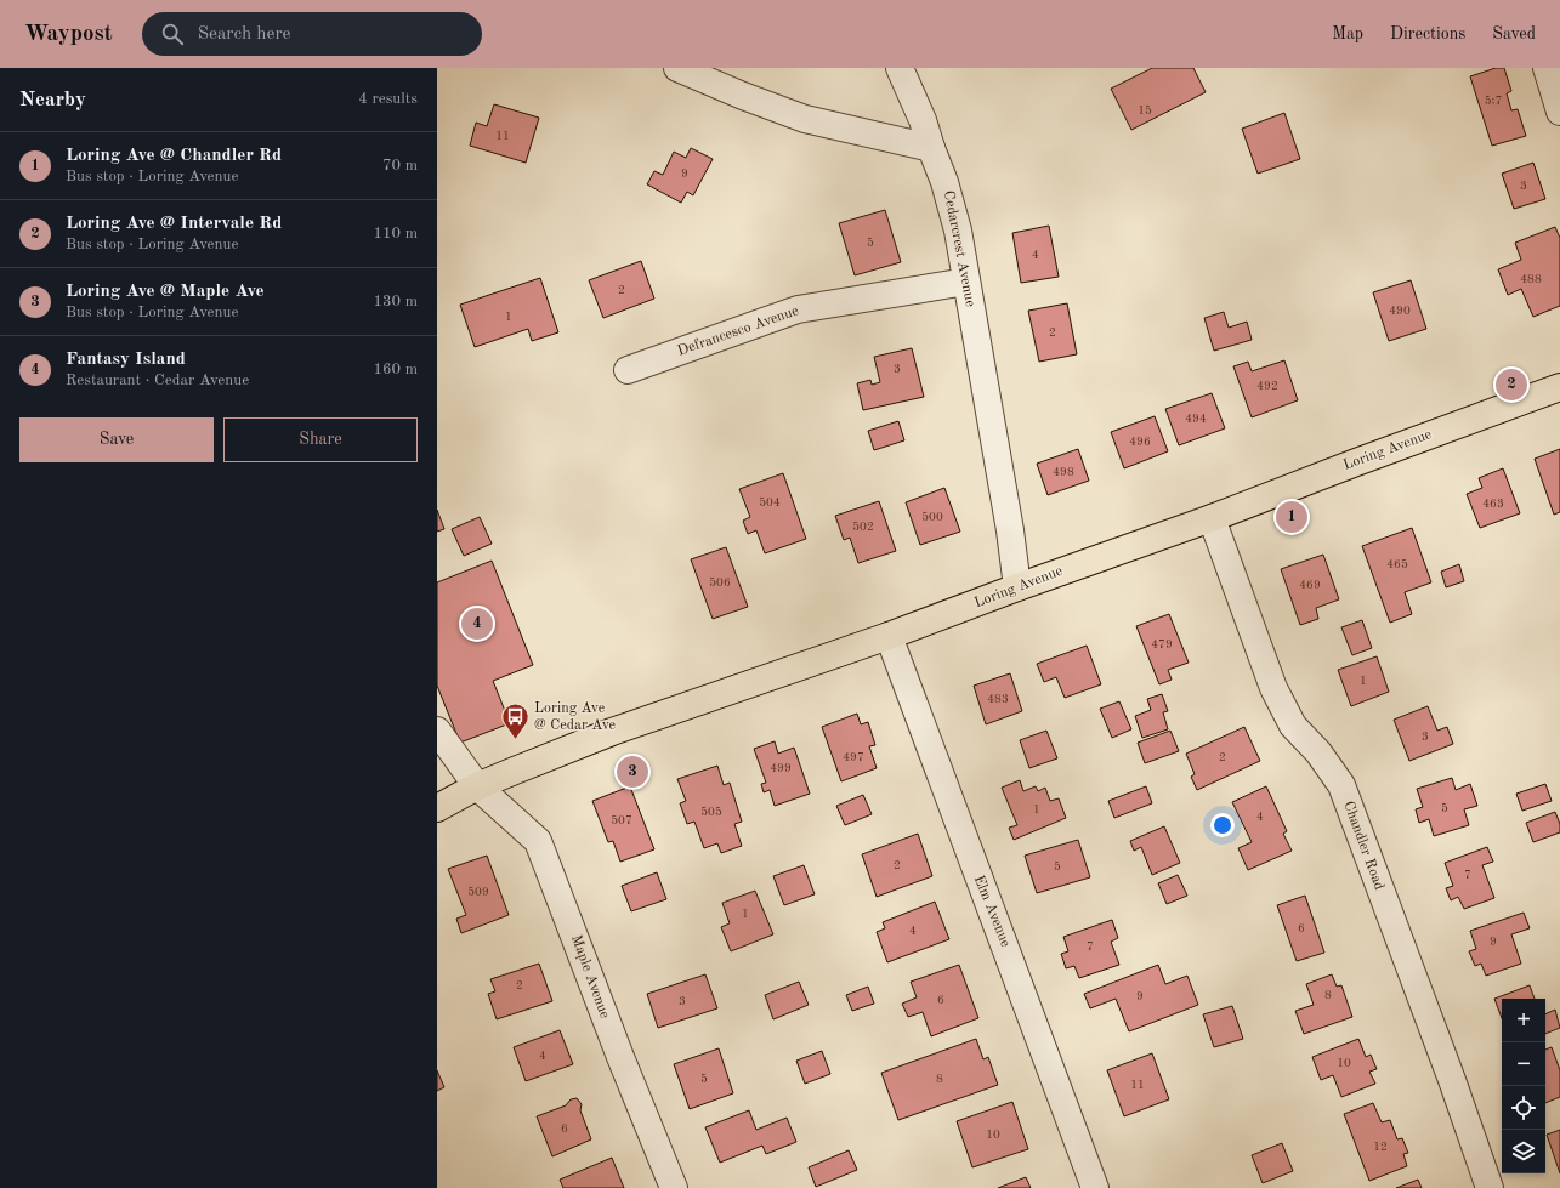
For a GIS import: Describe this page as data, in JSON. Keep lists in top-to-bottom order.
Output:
{
  "streets": {
    "highway": ["Loring Avenue"],
    "street": [
      "Cedarcrest Avenue",
      "Defrancesco Avenue",
      "Chandler Road",
      "Elm Avenue",
      "Maple Avenue"
    ]
  },
  "crossings": [
    ["Cedarcrest Avenue", "Defrancesco Avenue"],
    ["Cedarcrest Avenue", "Loring Avenue"],
    ["Loring Avenue", "Chandler Road"],
    ["Loring Avenue", "Elm Avenue"],
    ["Loring Avenue", "Maple Avenue"]
  ],
  "places": {
    "bus stop": ["Loring Ave @ Cedar Ave"]
  },
  "house_numbers": [
    "5;7",
    "15",
    "11",
    "9",
    "3",
    "5",
    "4",
    "488",
    "2",
    "490",
    "1",
    "2",
    "3",
    "492",
    "494",
    "496",
    "498",
    "504",
    "463",
    "500",
    "502",
    "465",
    "506",
    "469",
    "479",
    "1",
    "483",
    "3",
    "497",
    "2",
    "499",
    "5",
    "1",
    "505",
    "4",
    "507",
    "2",
    "5",
    "7",
    "509",
    "1",
    "6",
    "4",
    "9",
    "7",
    "2",
    "8",
    "9",
    "6",
    "3",
    "4",
    "10",
    "5",
    "8",
    "11",
    "6",
    "10",
    "12"
  ],
  "page": {
    "header": "Waypost",
    "search": "Search here",
    "nav": ["Map", "Directions", "Saved"],
    "heading": ["Nearby", "4 results"],
    "list": [
      {
        "mark": "1",
        "name": "Loring Ave @ Chandler Rd",
        "note": "Bus stop · Loring Avenue",
        "value": "70 m"
      },
      {
        "mark": "2",
        "name": "Loring Ave @ Intervale Rd",
        "note": "Bus stop · Loring Avenue",
        "value": "110 m"
      },
      {
        "mark": "3",
        "name": "Loring Ave @ Maple Ave",
        "note": "Bus stop · Loring Avenue",
        "value": "130 m"
      },
      {
        "mark": "4",
        "name": "Fantasy Island",
        "note": "Restaurant · Cedar Avenue",
        "value": "160 m"
      }
    ],
    "pins": [
      "2",
      "1",
      "4",
      "3"
    ],
    "buttons": ["Save", "Share"],
    "map_buttons": ["+", "−"]
  }
}
